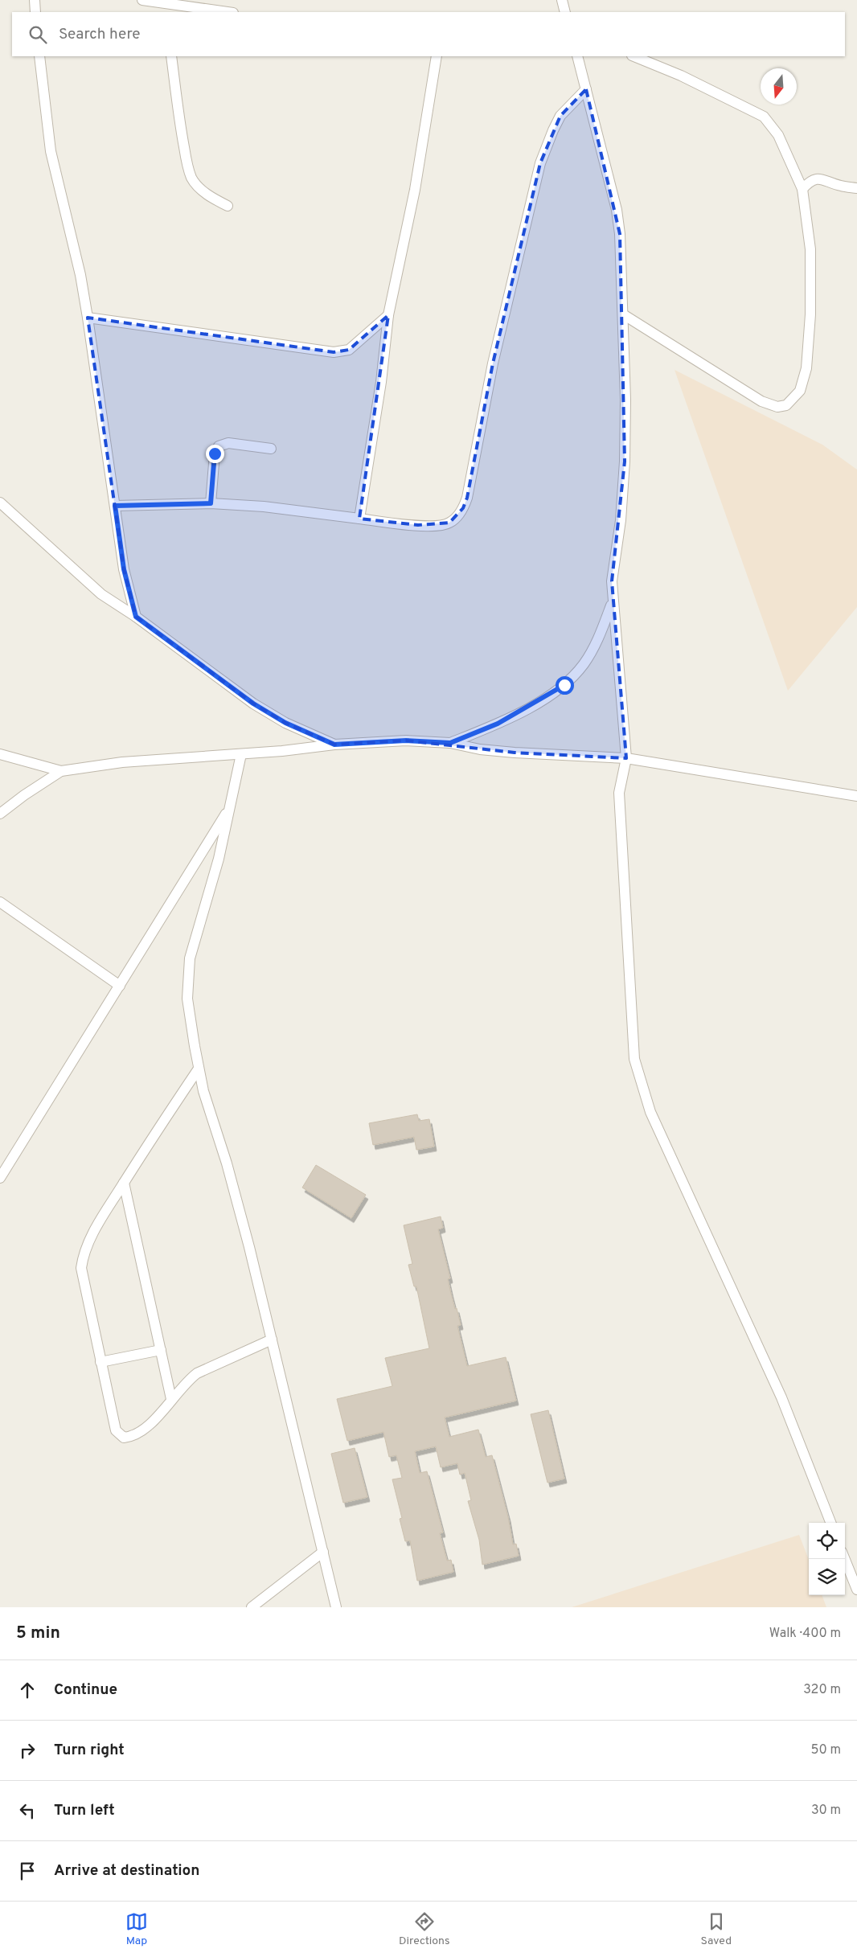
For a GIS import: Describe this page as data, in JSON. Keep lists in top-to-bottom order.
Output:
{
  "north": "bottom",
  "page": {
    "search": "Search here",
    "heading": ["5 min", "Walk · 400 m"],
    "list": [
      ["Continue", "320 m"],
      ["Turn right", "50 m"],
      ["Turn left", "30 m"],
      "Arrive at destination"
    ],
    "nav": ["Map", "Directions", "Saved"]
  }
}
